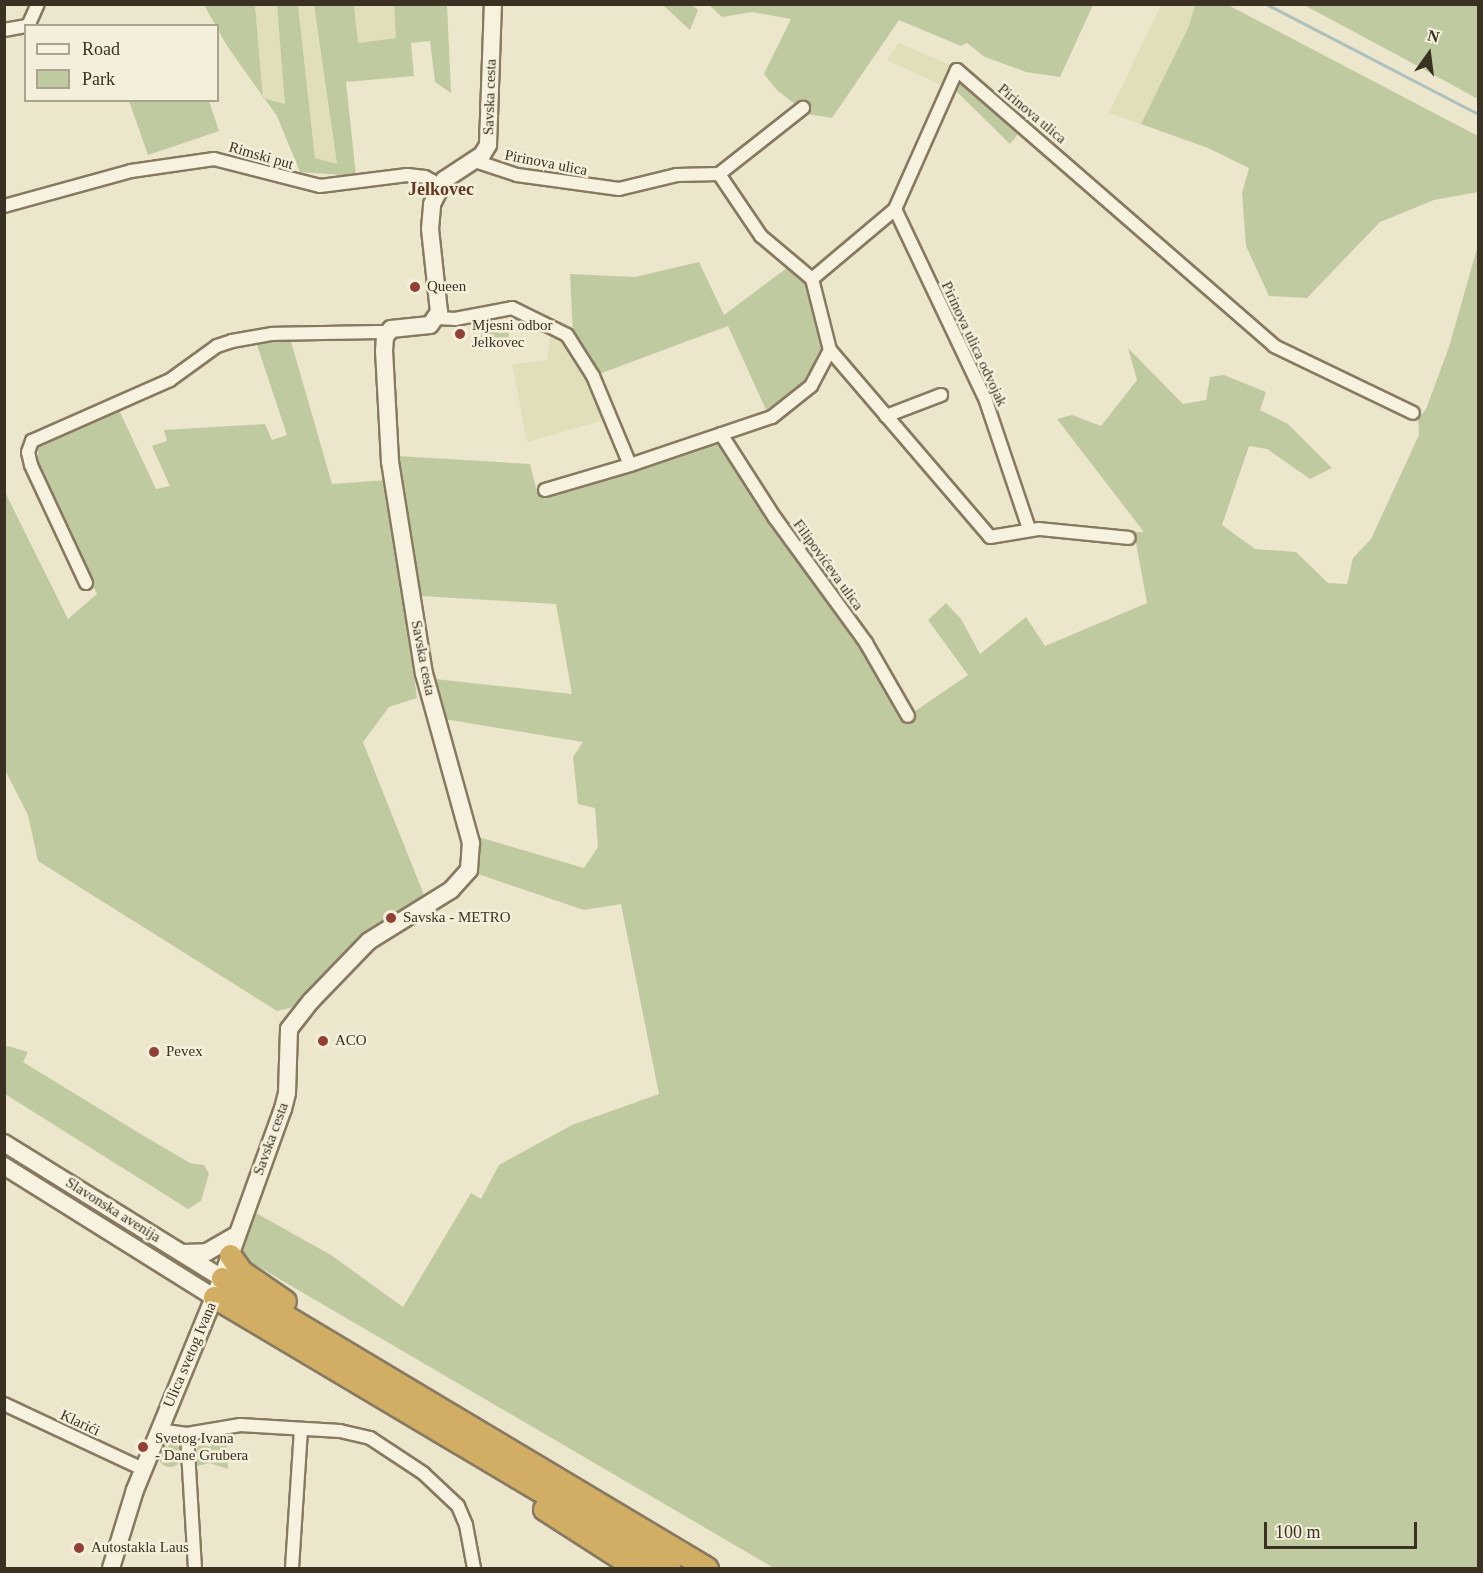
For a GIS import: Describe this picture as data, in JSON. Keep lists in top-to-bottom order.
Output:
{
  "streets": {
    "street": [
      "Savska cesta",
      "Pirinova ulica",
      "Rimski put",
      "Pirinova ulica odvojak",
      "Filipovićeva ulica",
      "Slavonska avenija",
      "Ulica svetog Ivana",
      "Klarići"
    ]
  },
  "crossings": [
    ["Savska cesta", "Pirinova ulica"],
    ["Savska cesta", "Rimski put"],
    ["Savska cesta", "Slavonska avenija"],
    ["Savska cesta", "Ulica svetog Ivana"],
    ["Pirinova ulica", "Pirinova ulica odvojak"],
    ["Slavonska avenija", "Ulica svetog Ivana"],
    ["Ulica svetog Ivana", "Klarići"]
  ],
  "districts": ["Jelkovec"],
  "places": [
    "Queen",
    "Mjesni odbor Jelkovec",
    "Savska - METRO",
    "ACO",
    "Pevex",
    "Svetog Ivana - Dane Grubera",
    "Autostakla Laus"
  ],
  "legend": ["Road", "Park"],
  "scale_bar": "100 m",
  "north": "top"
}
